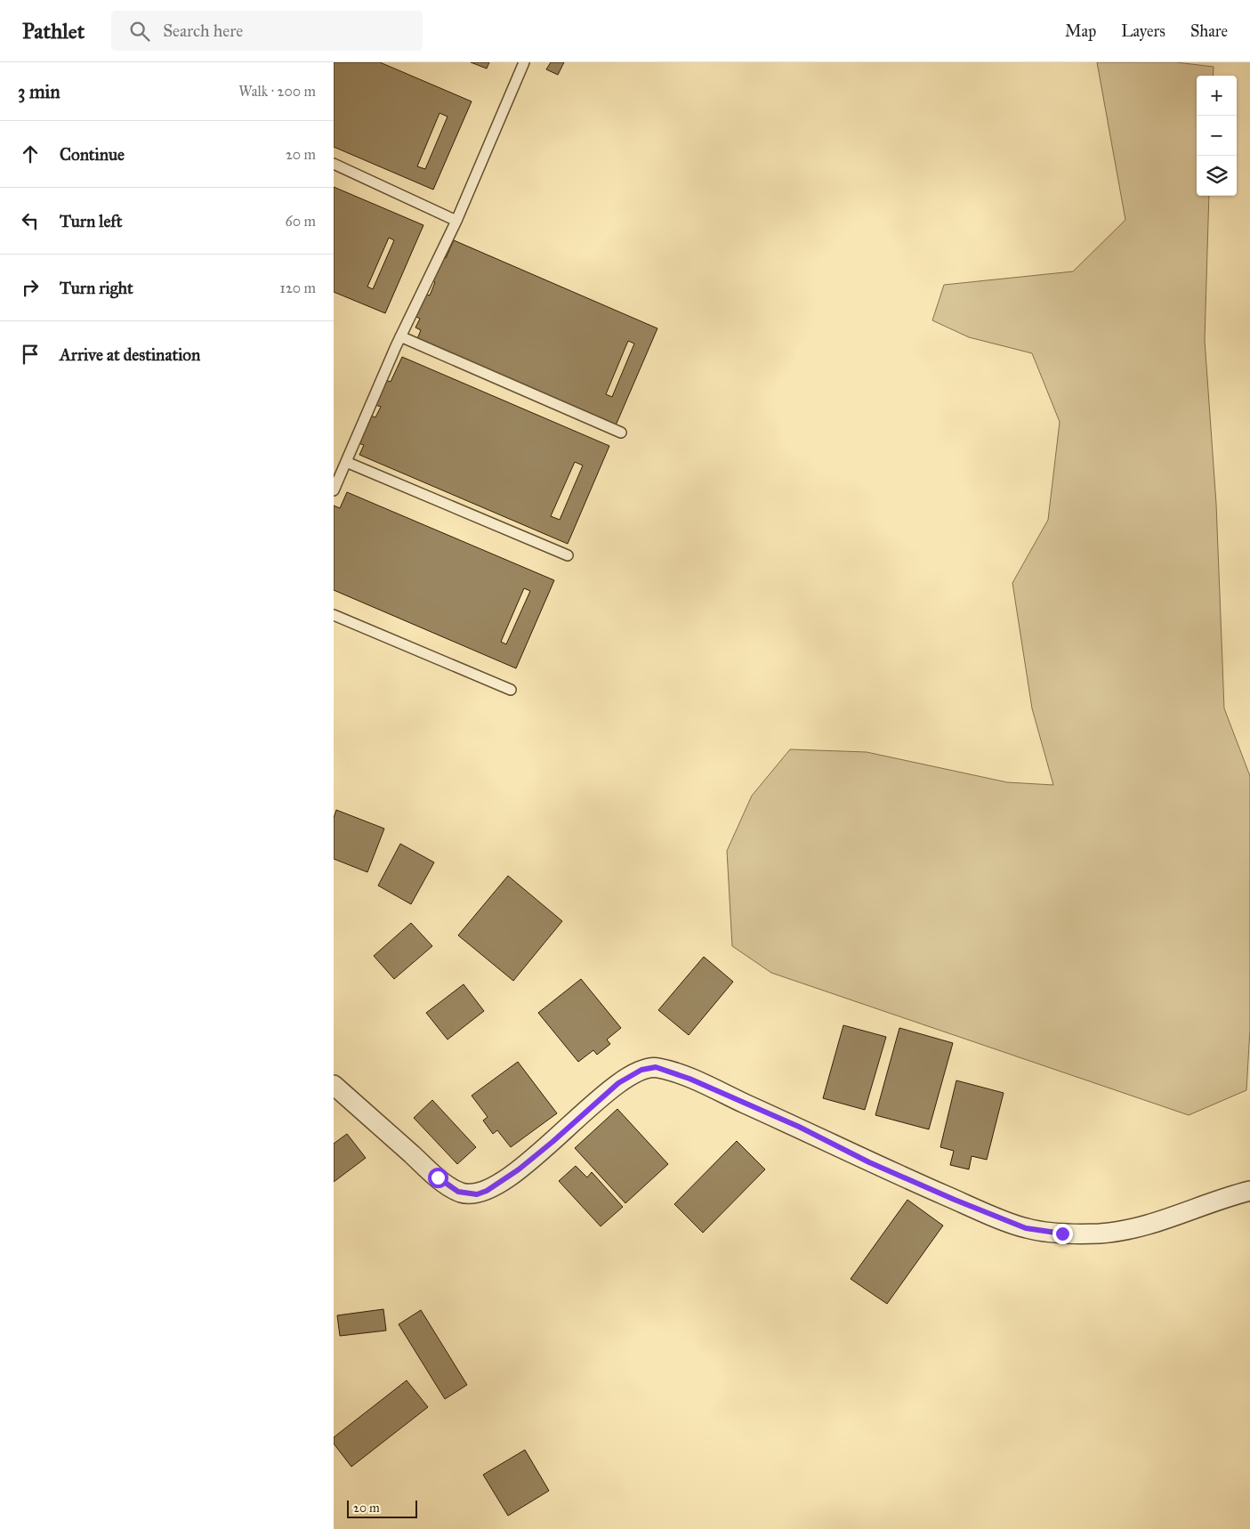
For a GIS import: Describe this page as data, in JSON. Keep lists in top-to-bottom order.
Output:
{
  "scale_bar": "20 m",
  "page": {
    "header": "Pathlet",
    "search": "Search here",
    "nav": ["Map", "Layers", "Share"],
    "heading": ["3 min", "Walk · 200 m"],
    "map_buttons": ["+", "−"],
    "list": [
      ["Continue", "20 m"],
      ["Turn left", "60 m"],
      ["Turn right", "120 m"],
      "Arrive at destination"
    ],
    "scale": "20 m"
  }
}
